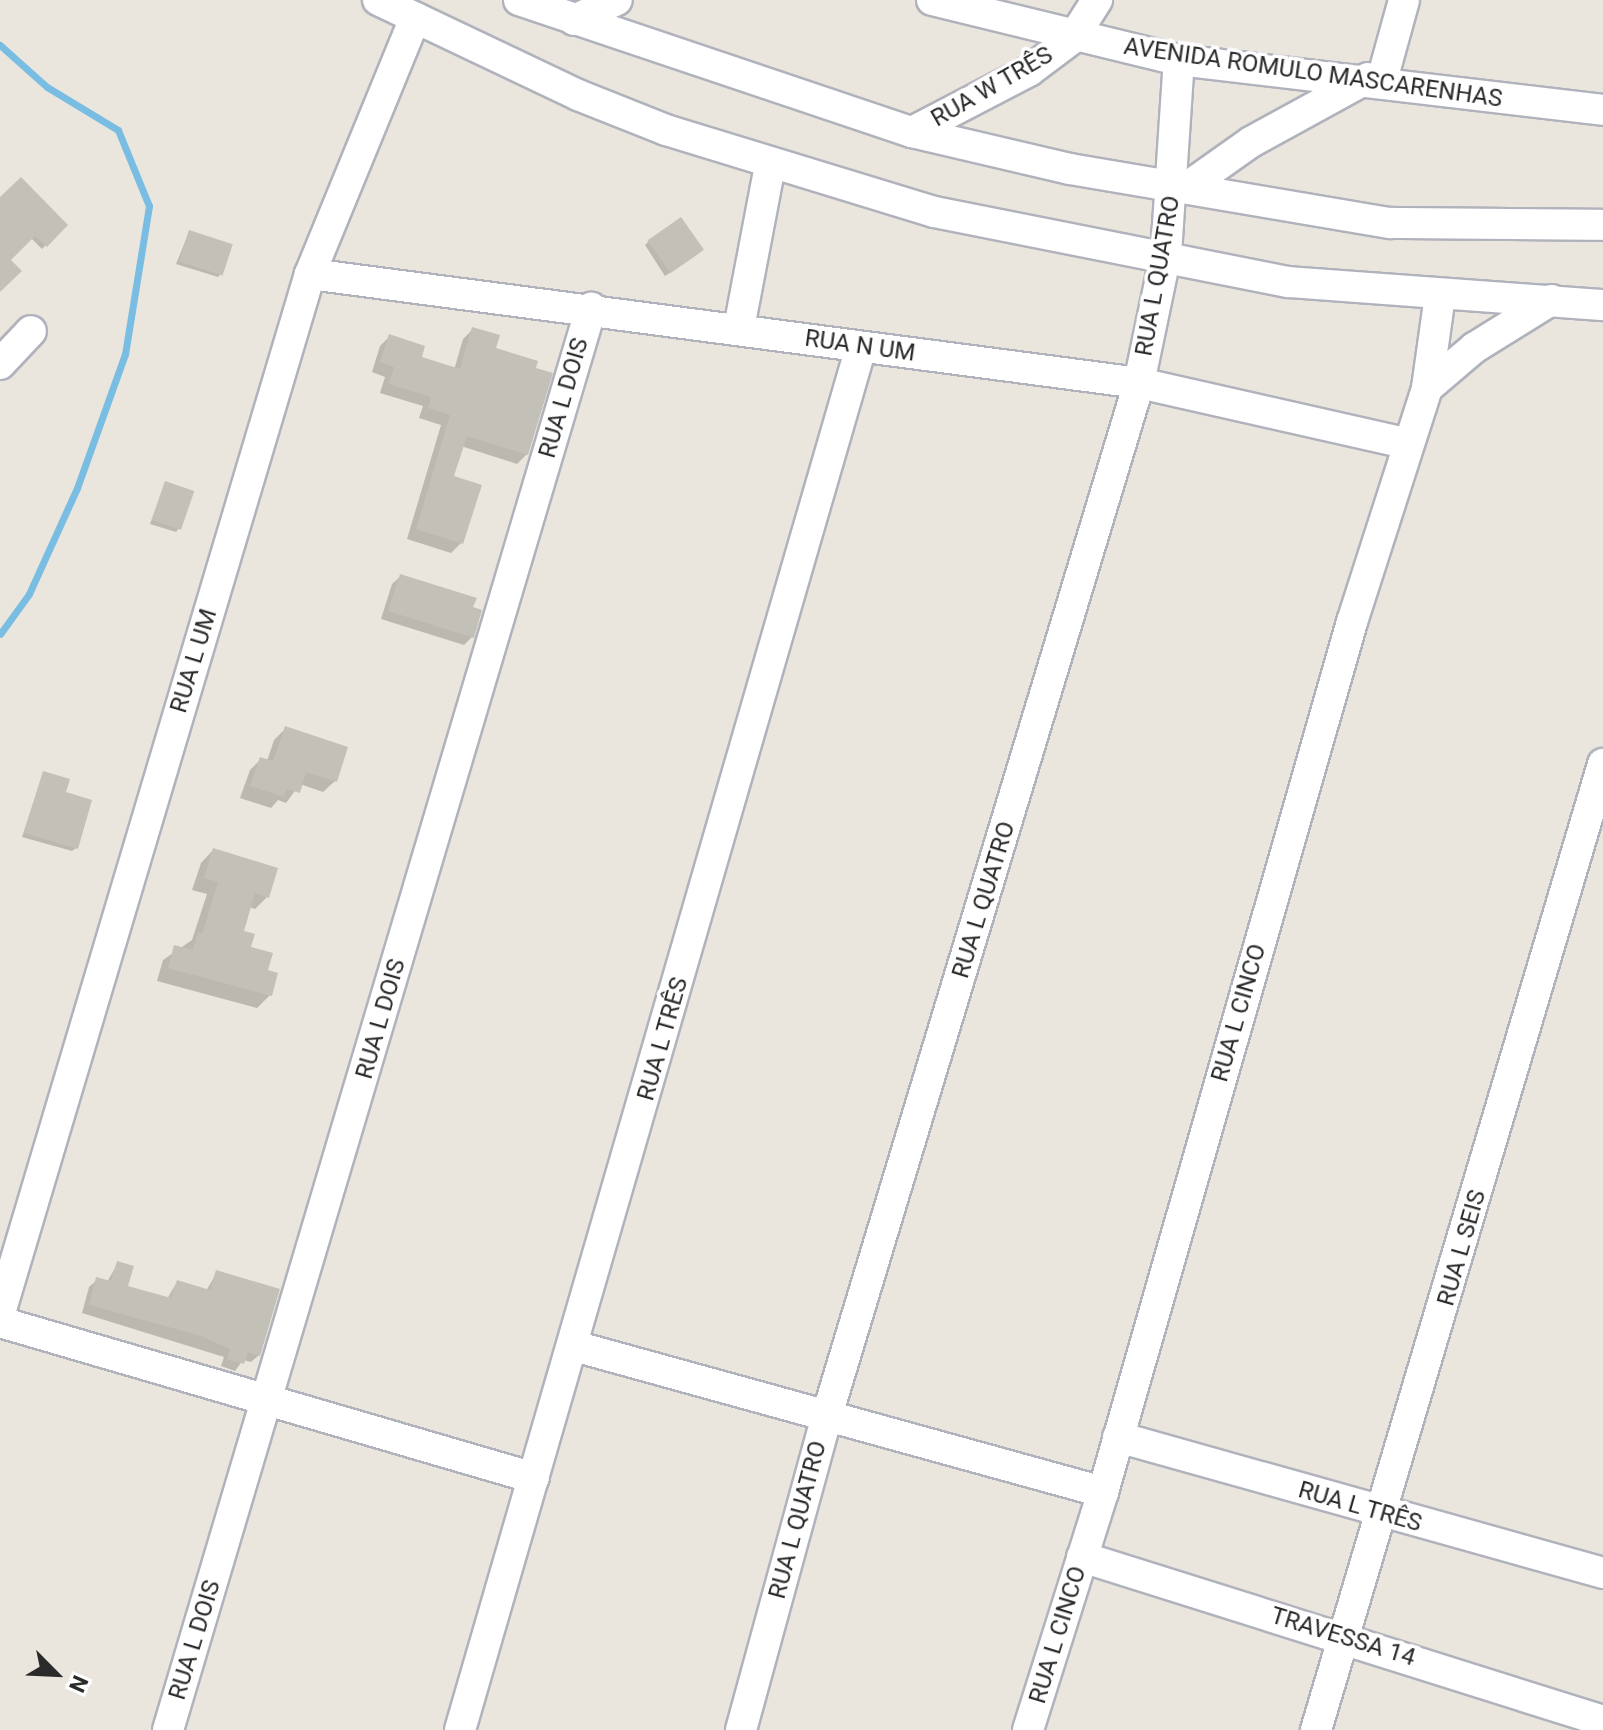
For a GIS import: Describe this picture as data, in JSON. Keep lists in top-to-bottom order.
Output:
{
  "streets": {
    "street": [
      "AVENIDA ROMULO MASCARENHAS",
      "RUA W TRÊS",
      "RUA L QUATRO",
      "RUA N UM",
      "RUA L DOIS",
      "RUA L UM",
      "RUA L CINCO",
      "RUA L TRÊS",
      "RUA L SEIS",
      "TRAVESSA 14"
    ]
  },
  "crossings": [
    ["AVENIDA ROMULO MASCARENHAS", "RUA W TRÊS"],
    ["AVENIDA ROMULO MASCARENHAS", "RUA L QUATRO"],
    ["RUA L QUATRO", "RUA N UM"],
    ["RUA N UM", "RUA L DOIS"],
    ["RUA N UM", "RUA L UM"],
    ["RUA N UM", "RUA L CINCO"],
    ["RUA N UM", "RUA L TRÊS"],
    ["RUA L CINCO", "RUA L TRÊS"],
    ["RUA L CINCO", "TRAVESSA 14"],
    ["RUA L TRÊS", "RUA L SEIS"],
    ["RUA L SEIS", "TRAVESSA 14"]
  ],
  "north": "bottom right"
}
